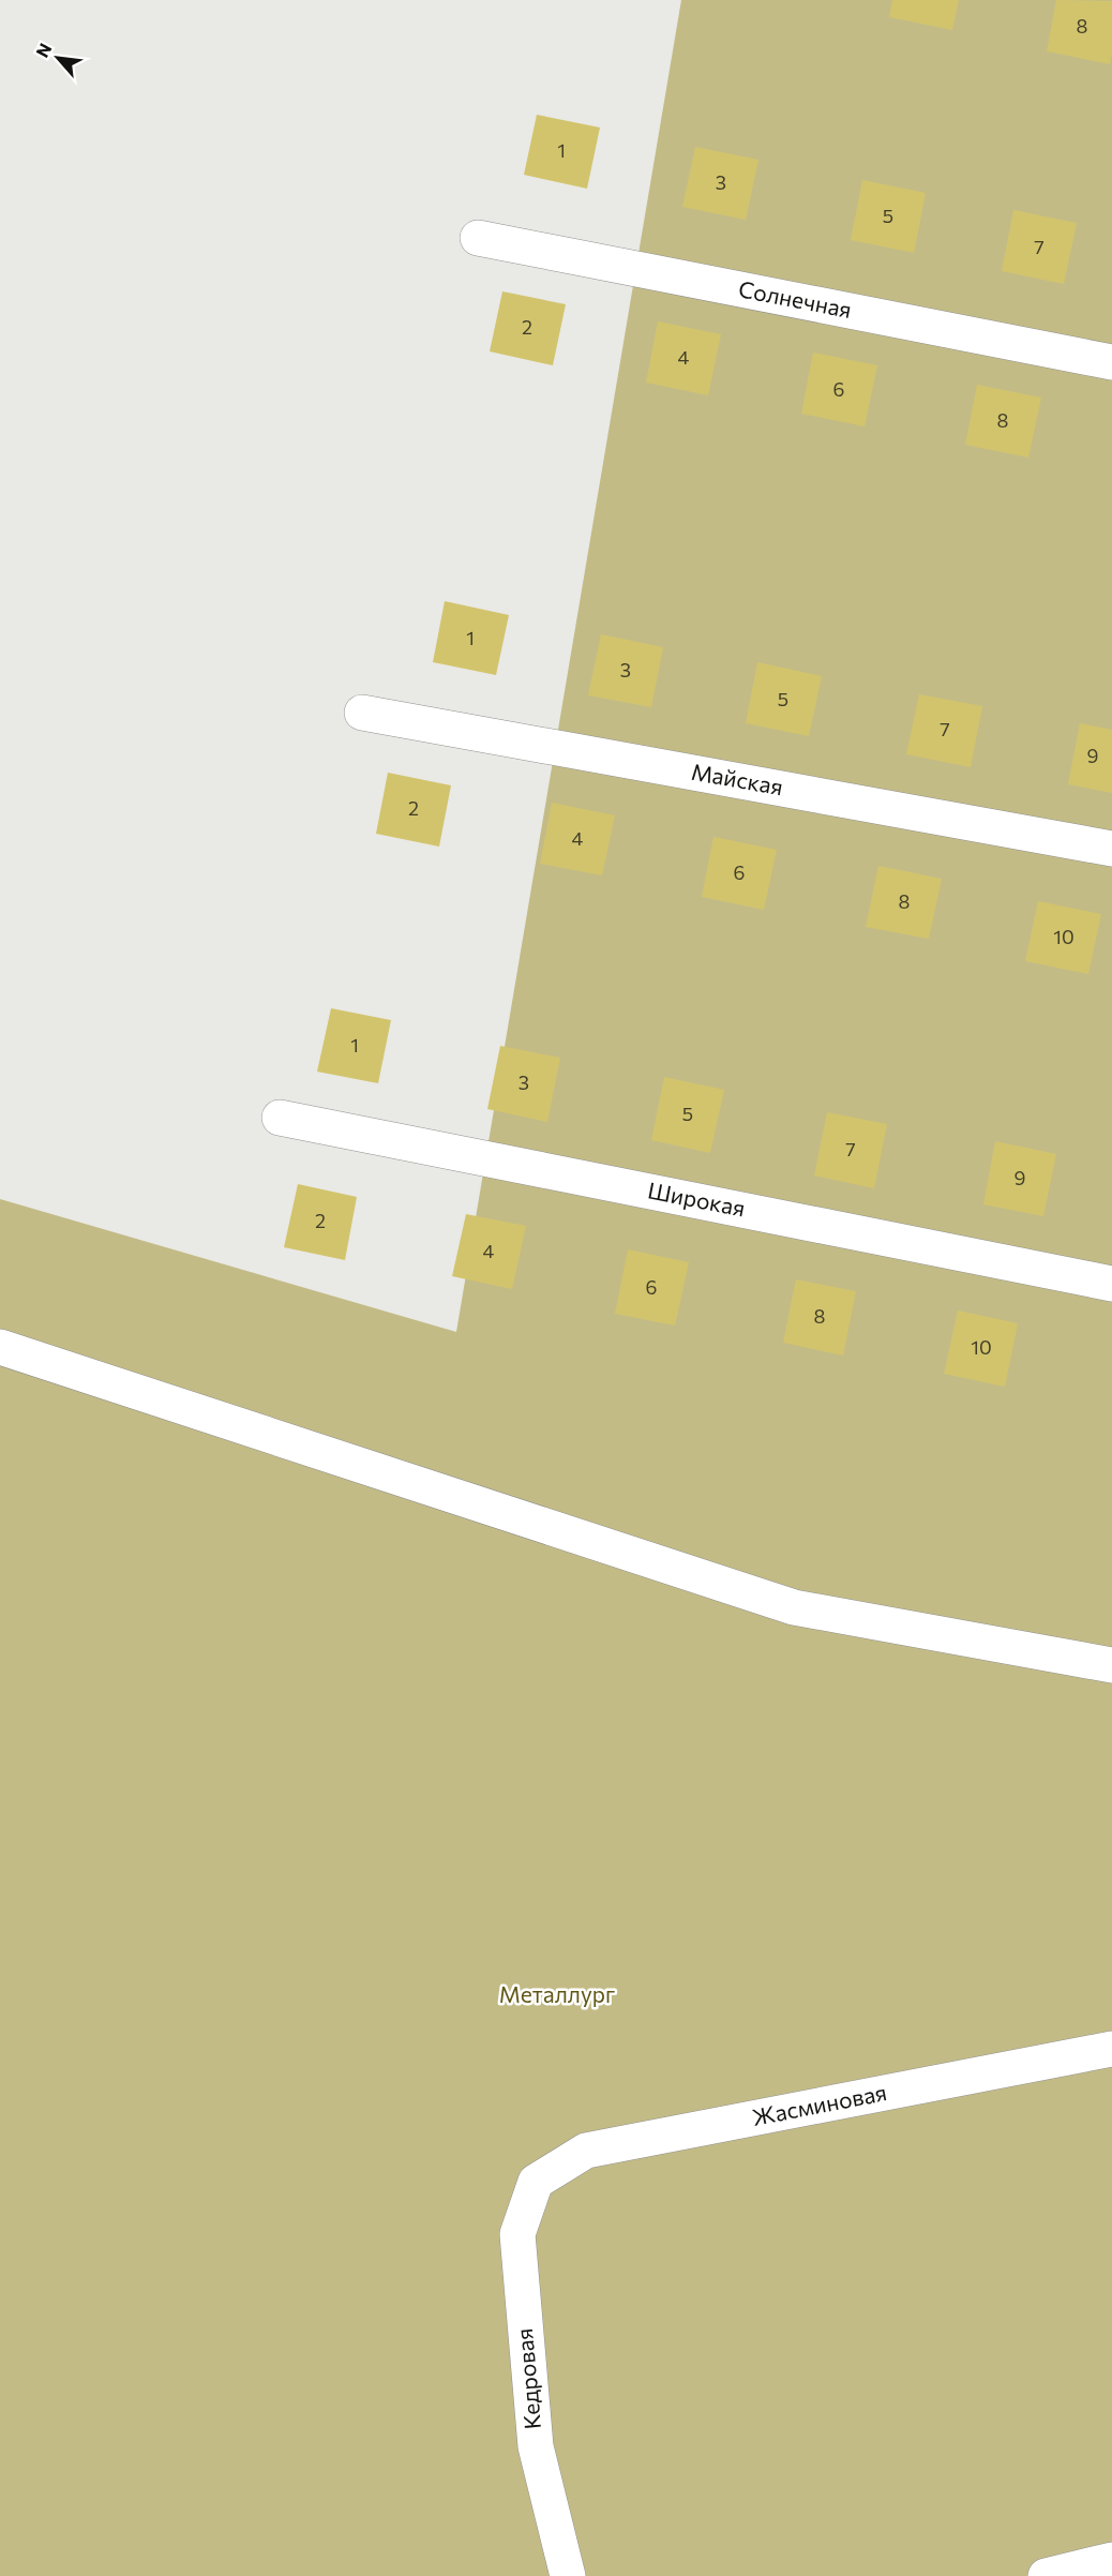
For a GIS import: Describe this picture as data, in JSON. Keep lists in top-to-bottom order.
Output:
{
  "streets": {
    "street": [
      "Солнечная",
      "Майская",
      "Широкая",
      "Жасминовая",
      "Кедровая"
    ]
  },
  "crossings": [
    ["Жасминовая", "Кедровая"]
  ],
  "parks": ["Металлург"],
  "house_numbers": [
    "8",
    "1",
    "3",
    "5",
    "7",
    "2",
    "4",
    "6",
    "8",
    "1",
    "3",
    "5",
    "7",
    "9",
    "2",
    "4",
    "6",
    "8",
    "10",
    "1",
    "3",
    "5",
    "7",
    "9",
    "2",
    "4",
    "6",
    "8",
    "10"
  ],
  "north": "top left"
}
